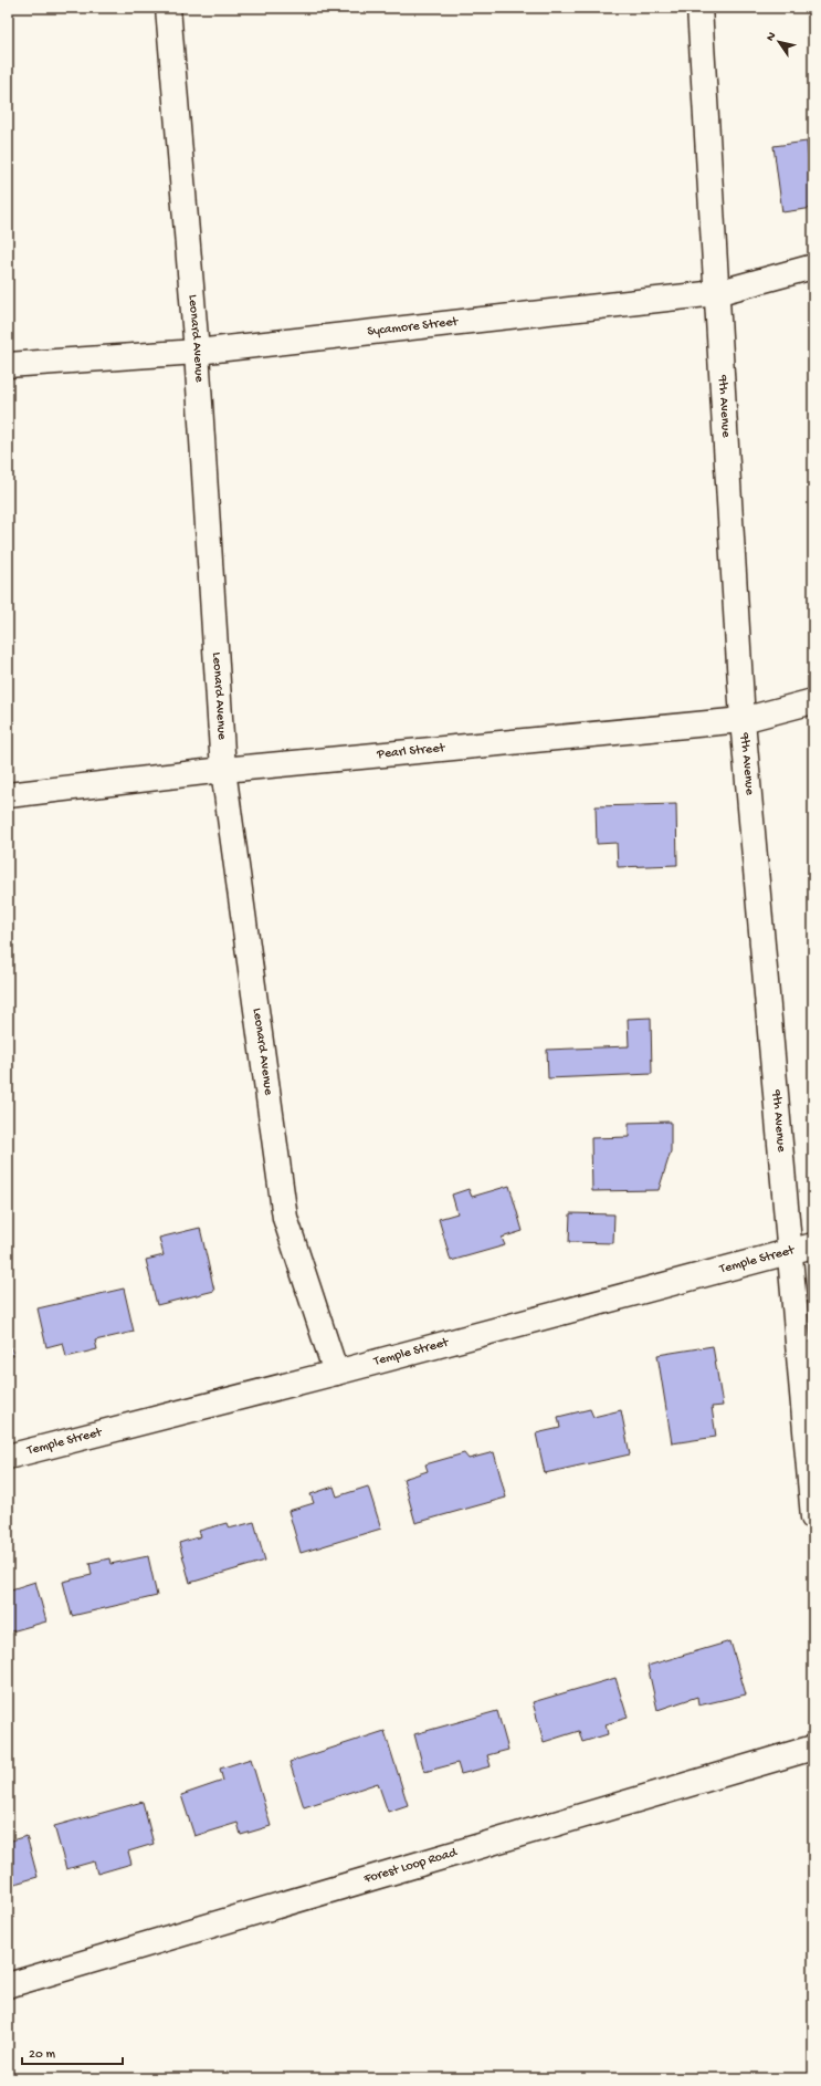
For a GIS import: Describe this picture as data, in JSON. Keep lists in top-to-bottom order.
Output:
{
  "streets": {
    "street": [
      "Sycamore Street",
      "Leonard Avenue",
      "9th Avenue",
      "Pearl Street",
      "Temple Street",
      "Forest Loop Road"
    ]
  },
  "crossings": [
    ["Sycamore Street", "Leonard Avenue"],
    ["Sycamore Street", "9th Avenue"],
    ["Leonard Avenue", "Pearl Street"],
    ["Leonard Avenue", "Temple Street"],
    ["9th Avenue", "Pearl Street"],
    ["9th Avenue", "Temple Street"]
  ],
  "scale_bar": "20 m",
  "north": "top left"
}
